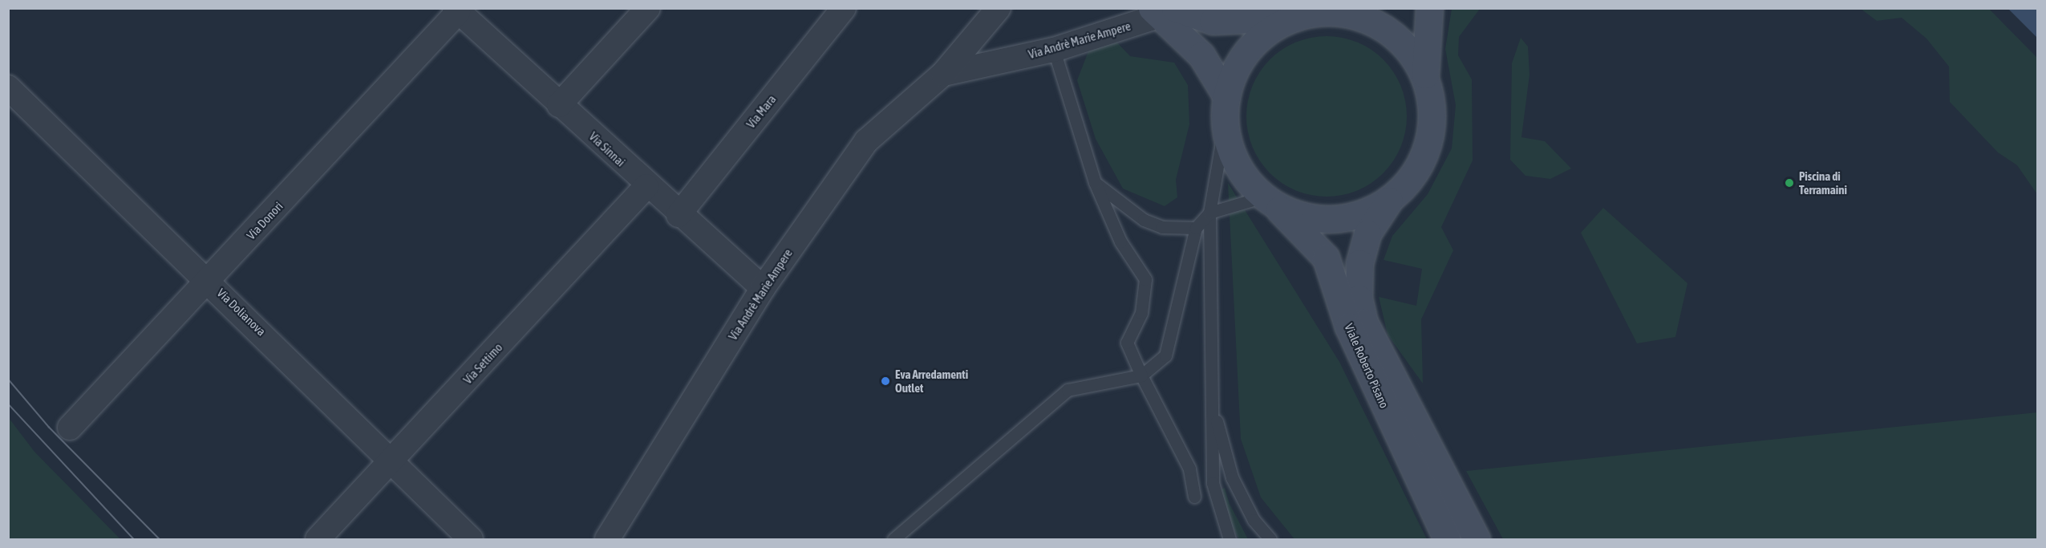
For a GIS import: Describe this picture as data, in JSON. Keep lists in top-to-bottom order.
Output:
{
  "streets": {
    "main road": ["Viale Roberto Pisano"],
    "street": [
      "Via Andrè Marie Ampere",
      "Via Mara",
      "Via Sinnai",
      "Via Donori",
      "Via Dolianova",
      "Via Settimo"
    ]
  },
  "crossings": [
    ["Via Andrè Marie Ampere", "Via Sinnai"],
    ["Via Mara", "Via Sinnai"],
    ["Via Sinnai", "Via Donori"],
    ["Via Sinnai", "Via Settimo"],
    ["Via Donori", "Via Dolianova"],
    ["Via Dolianova", "Via Settimo"]
  ],
  "places": ["Piscina di Terramaini", "Eva Arredamenti Outlet"]
}
